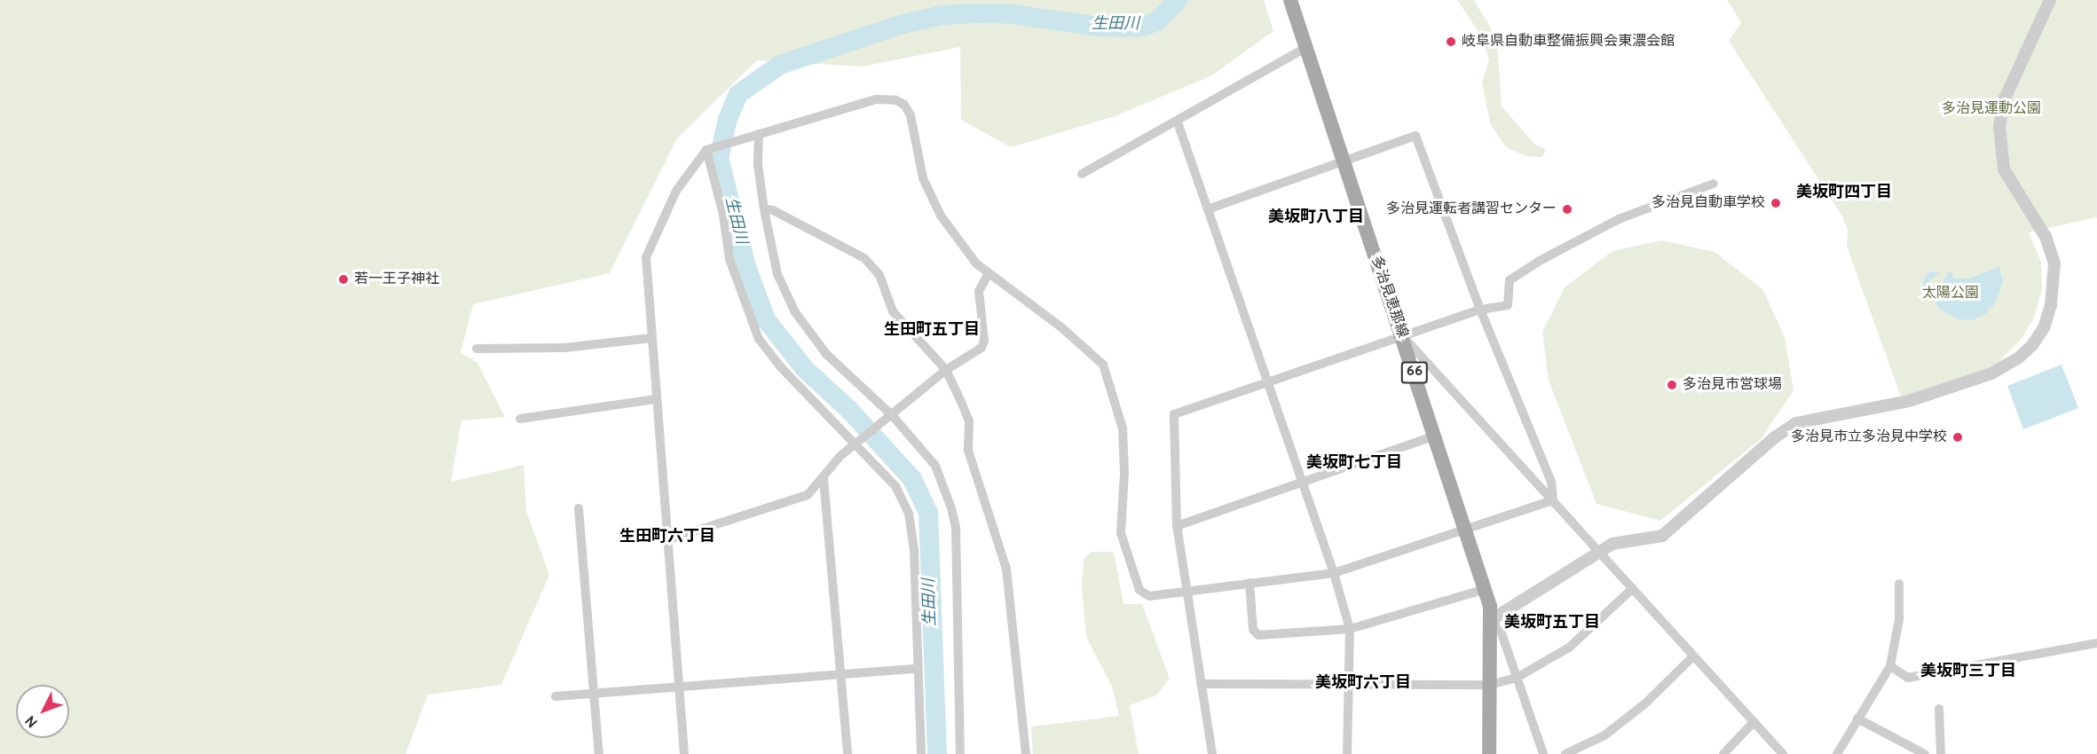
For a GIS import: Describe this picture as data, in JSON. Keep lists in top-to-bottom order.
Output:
{
  "streets": {
    "main road": ["多治見恵那線", "66"]
  },
  "districts": [
    "美坂町四丁目",
    "美坂町八丁目",
    "生田町五丁目",
    "美坂町七丁目",
    "生田町六丁目",
    "美坂町五丁目",
    "美坂町三丁目",
    "美坂町六丁目"
  ],
  "water": ["生田川"],
  "parks": ["多治見運動公園", "太陽公園"],
  "places": [
    "岐阜県自動車整備振興会東濃会館",
    "多治見自動車学校",
    "多治見運転者講習センター",
    "若一王子神社",
    "多治見市営球場",
    "多治見市立多治見中学校"
  ],
  "north": "bottom left"
}
